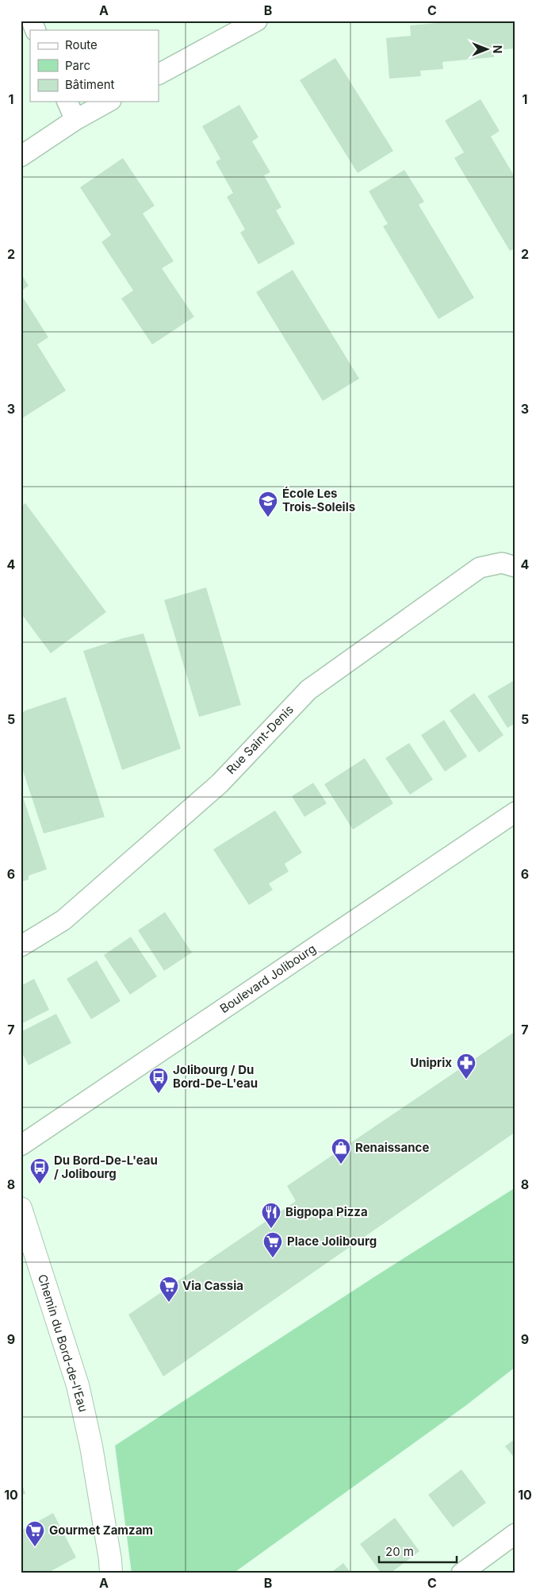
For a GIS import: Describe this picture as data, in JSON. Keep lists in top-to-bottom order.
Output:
{
  "streets": {
    "street": ["Rue Saint-Denis", "Boulevard Jolibourg", "Chemin du Bord-de-l'Eau"]
  },
  "places": {
    "school or university": ["École Les Trois-Soleils"],
    "pharmacy": ["Uniprix"],
    "bus stop": ["Jolibourg / Du Bord-De-L'eau", "Du Bord-De-L'eau / Jolibourg"],
    "shop": ["Renaissance"],
    "restaurant": ["Bigpopa Pizza"],
    "supermarket": ["Place Jolibourg", "Via Cassia", "Gourmet Zamzam"]
  },
  "legend": ["Route", "Parc", "Bâtiment"],
  "scale_bar": "20 m",
  "north": "right",
  "grid": {
    "columns": ["A", "B", "C"],
    "rows": [
      "1",
      "2",
      "3",
      "4",
      "5",
      "6",
      "7",
      "8",
      "9",
      "10"
    ]
  }
}
